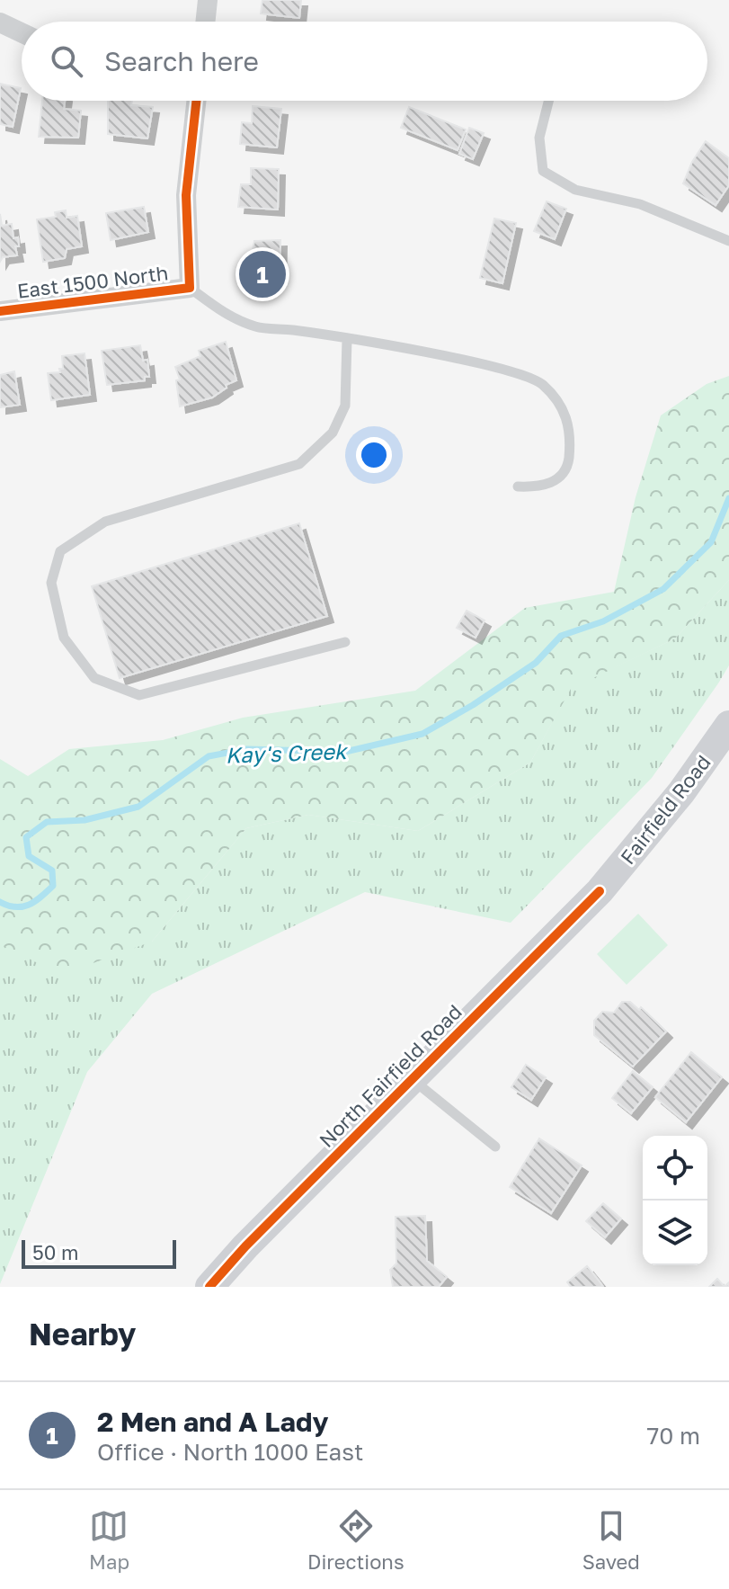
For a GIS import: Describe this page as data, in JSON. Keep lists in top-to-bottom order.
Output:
{
  "streets": {
    "main road": ["Fairfield Road", "North Fairfield Road"],
    "street": ["East 1500 North"]
  },
  "crossings": [
    ["Fairfield Road", "North Fairfield Road"]
  ],
  "water": ["Kay's Creek"],
  "scale_bar": "50 m",
  "page": {
    "search": "Search here",
    "pins": "1",
    "scale": "50 m",
    "heading": "Nearby",
    "list": [
      {
        "mark": "1",
        "name": "2 Men and A Lady",
        "note": "Office · North 1000 East",
        "value": "70 m"
      }
    ],
    "nav": ["Map", "Directions", "Saved"]
  }
}
